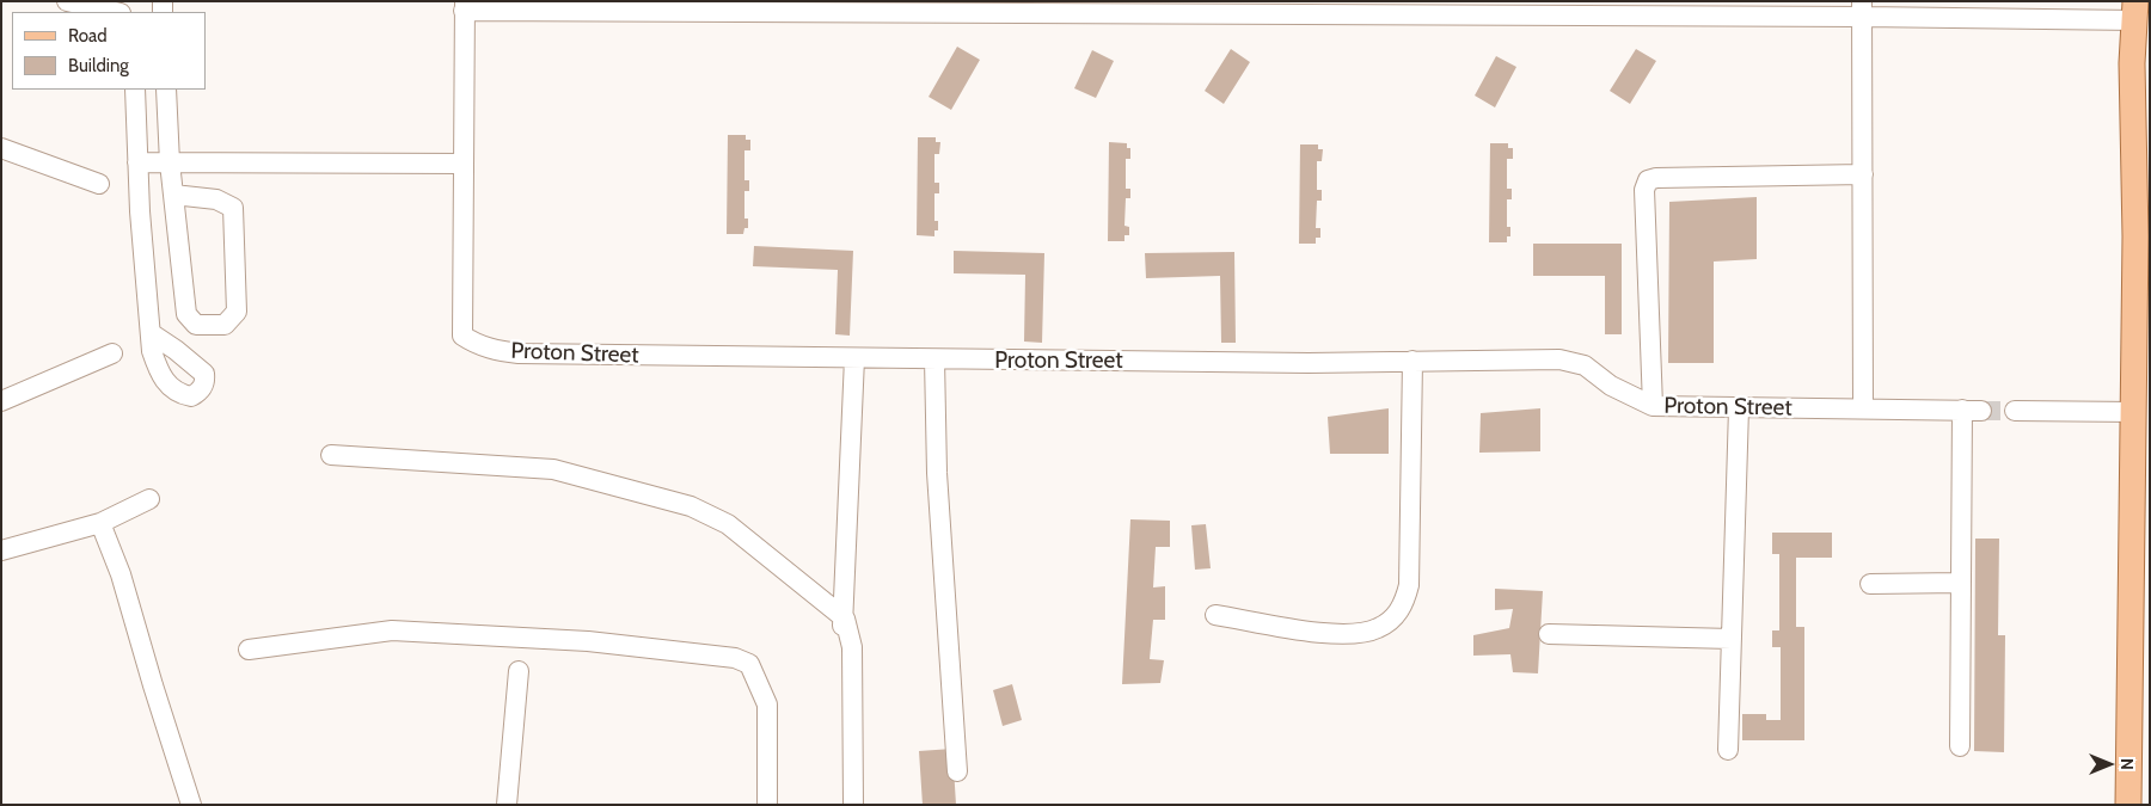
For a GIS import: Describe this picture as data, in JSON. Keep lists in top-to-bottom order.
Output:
{
  "streets": {
    "street": ["Proton Street"]
  },
  "legend": ["Road", "Building"],
  "north": "right"
}
